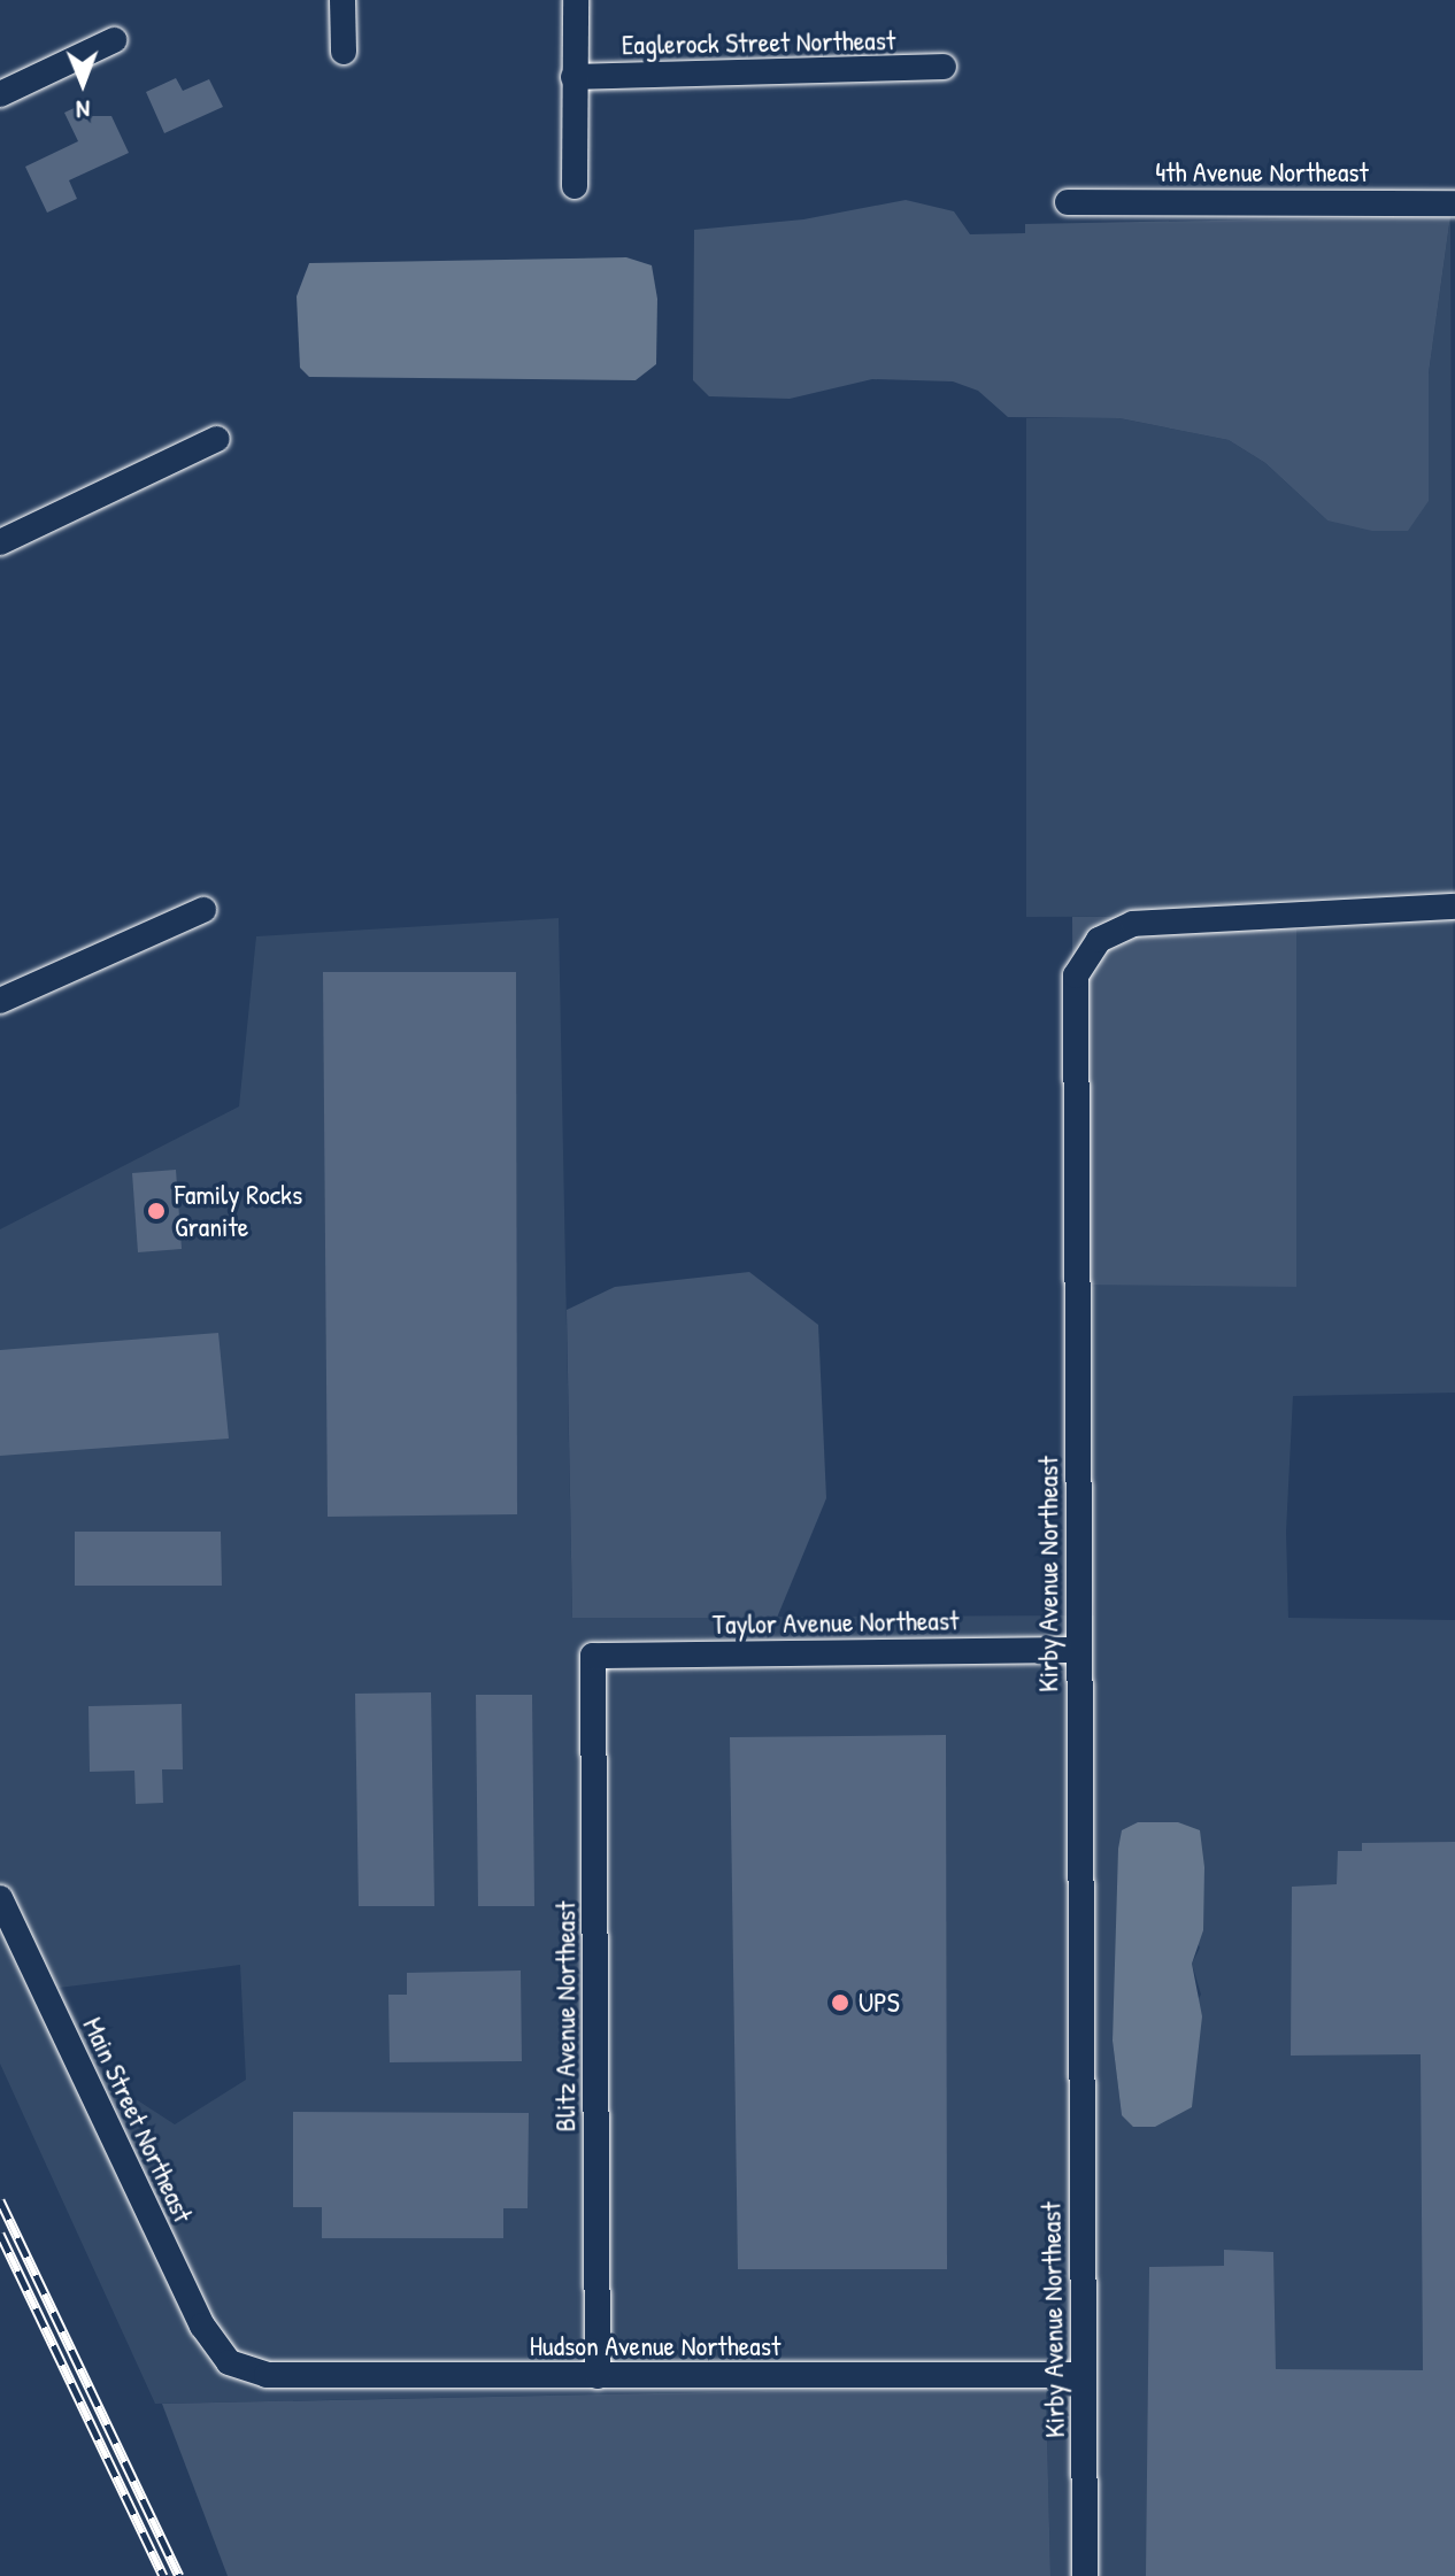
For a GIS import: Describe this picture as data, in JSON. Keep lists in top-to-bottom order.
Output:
{
  "streets": {
    "street": [
      "Eaglerock Street Northeast",
      "4th Avenue Northeast",
      "Kirby Avenue Northeast",
      "Taylor Avenue Northeast",
      "Blitz Avenue Northeast",
      "Main Street Northeast",
      "Hudson Avenue Northeast"
    ]
  },
  "crossings": [
    ["Kirby Avenue Northeast", "Taylor Avenue Northeast"],
    ["Kirby Avenue Northeast", "Hudson Avenue Northeast"],
    ["Taylor Avenue Northeast", "Blitz Avenue Northeast"],
    ["Blitz Avenue Northeast", "Hudson Avenue Northeast"],
    ["Main Street Northeast", "Hudson Avenue Northeast"]
  ],
  "places": ["Family Rocks Granite", "UPS"],
  "north": "bottom"
}
